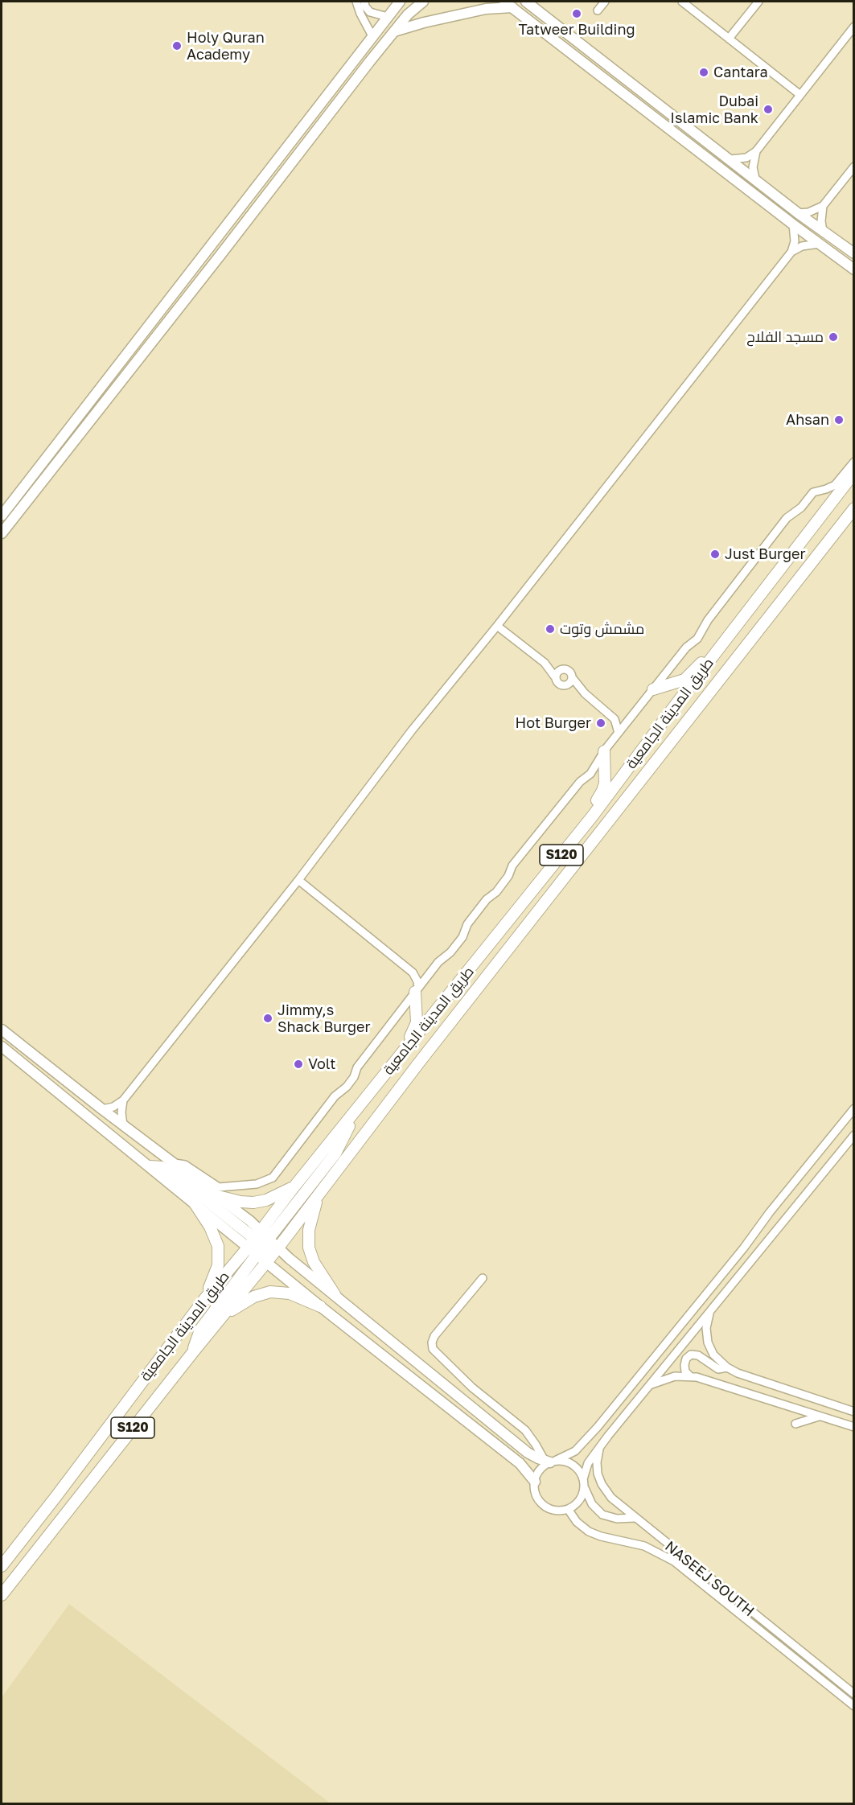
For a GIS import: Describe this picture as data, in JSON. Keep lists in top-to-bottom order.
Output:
{
  "streets": {
    "main road": ["طريق المدينة الجامعية", "S120"],
    "street": ["NASEEJ SOUTH"]
  },
  "places": [
    "Tatweer Building",
    "Holy Quran Academy",
    "Cantara",
    "Dubai Islamic Bank",
    "مسجد الفلاح",
    "Ahsan",
    "Just Burger",
    "مشمش وتوت",
    "Hot Burger",
    "Jimmy,s Shack Burger",
    "Volt"
  ]
}
